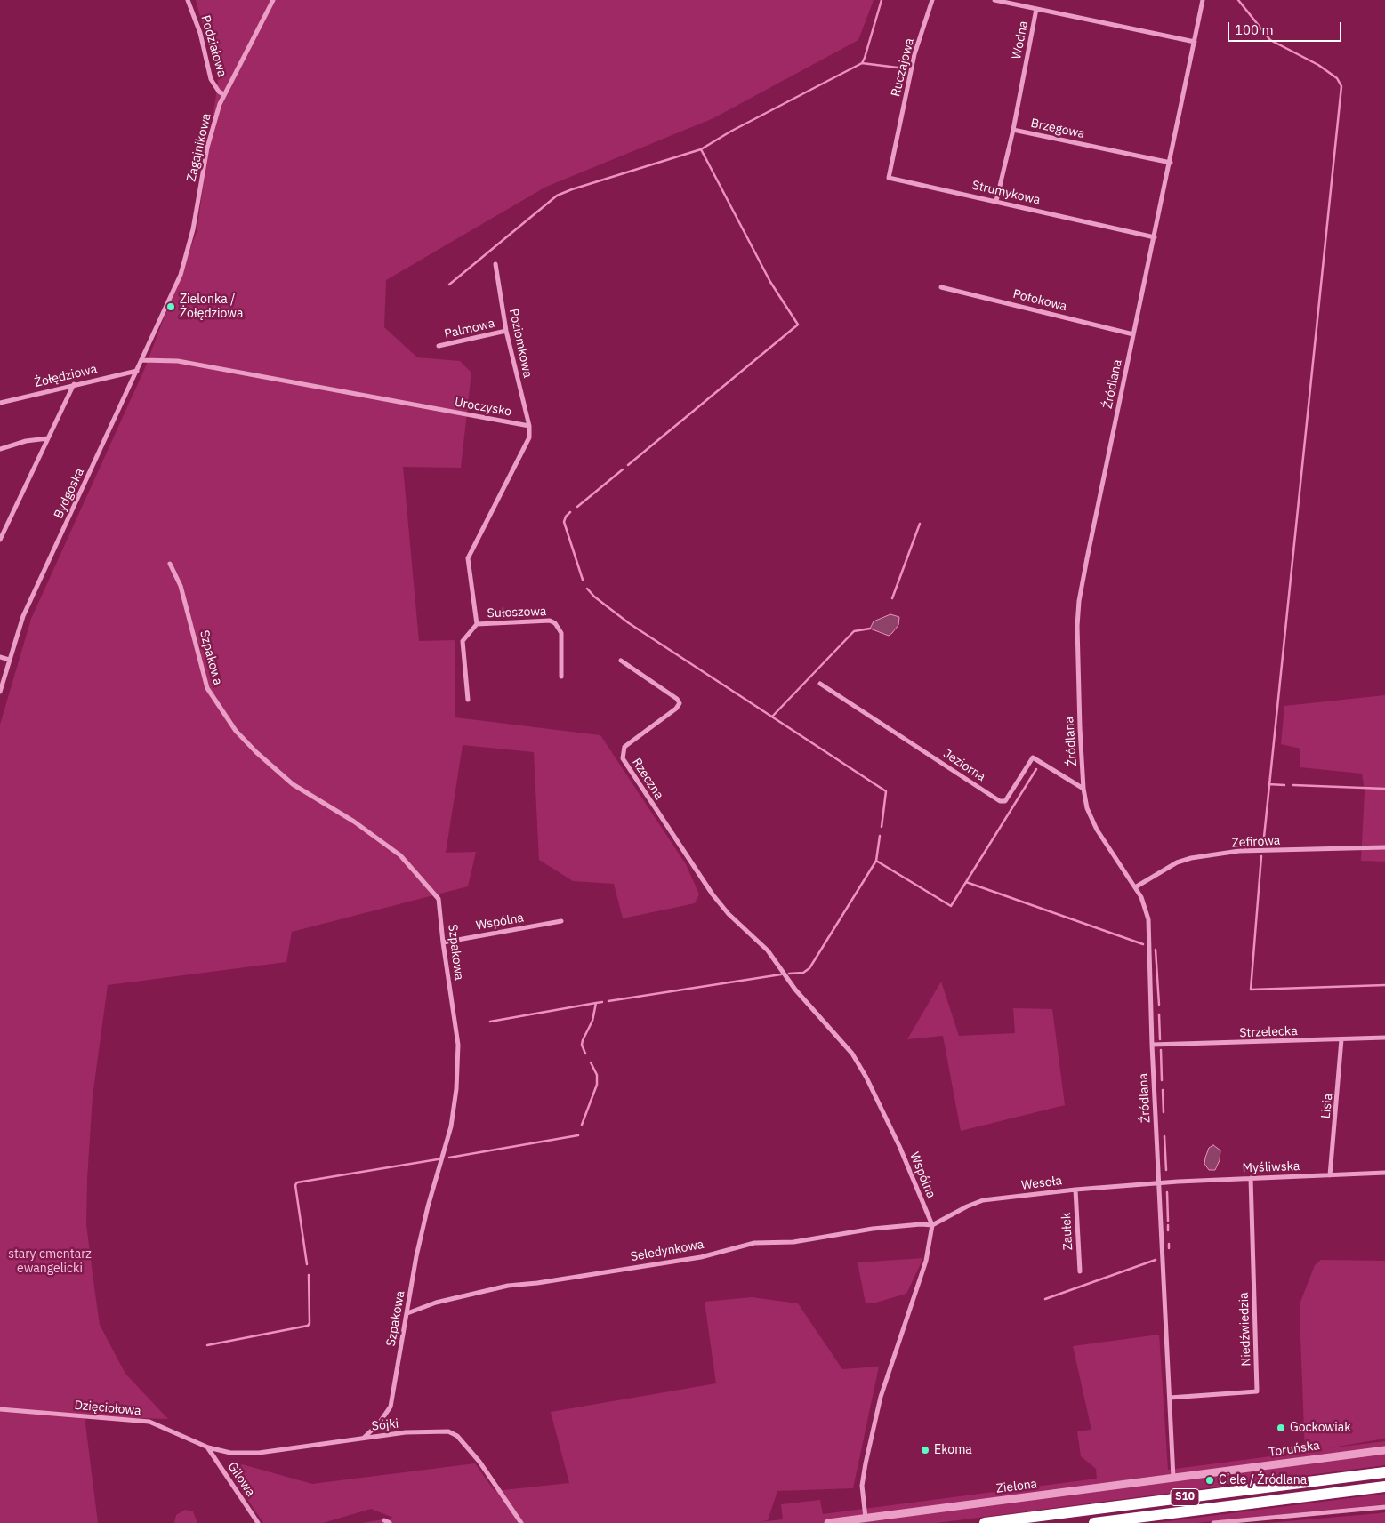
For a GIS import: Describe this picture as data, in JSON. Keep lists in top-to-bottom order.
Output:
{
  "streets": {
    "highway": ["S10"],
    "street": [
      "Wodna",
      "Podziałowa",
      "Ruczajowa",
      "Brzegowa",
      "Zagajnikowa",
      "Strumykowa",
      "Potokowa",
      "Palmowa",
      "Poziomkowa",
      "Żołędziowa",
      "Źródlana",
      "Uroczysko",
      "Bydgoska",
      "Sułoszowa",
      "Szpakowa",
      "Jeziorna",
      "Rzeczna",
      "Zefirowa",
      "Wspólna",
      "Strzelecka",
      "Lisia",
      "Myśliwska",
      "Wesoła",
      "Zaułek",
      "Seledynkowa",
      "Niedźwiedzia",
      "Dzięciołowa",
      "Sójki",
      "Toruńska",
      "Gilowa",
      "Zielona"
    ]
  },
  "crossings": [
    ["Wodna", "Brzegowa"],
    ["Wodna", "Źródlana"],
    ["Podziałowa", "Zagajnikowa"],
    ["Ruczajowa", "Strumykowa"],
    ["Brzegowa", "Strumykowa"],
    ["Brzegowa", "Źródlana"],
    ["Zagajnikowa", "Bydgoska"],
    ["Strumykowa", "Źródlana"],
    ["Potokowa", "Źródlana"],
    ["Palmowa", "Poziomkowa"],
    ["Poziomkowa", "Uroczysko"],
    ["Żołędziowa", "Bydgoska"],
    ["Źródlana", "Jeziorna"],
    ["Źródlana", "Zefirowa"],
    ["Źródlana", "Strzelecka"],
    ["Źródlana", "Myśliwska"],
    ["Źródlana", "Wesoła"],
    ["Źródlana", "Niedźwiedzia"],
    ["Źródlana", "Zielona"],
    ["Uroczysko", "Bydgoska"],
    ["Szpakowa", "Wspólna"],
    ["Szpakowa", "Seledynkowa"],
    ["Szpakowa", "Sójki"],
    ["Rzeczna", "Wspólna"],
    ["Wspólna", "Wesoła"],
    ["Wspólna", "Seledynkowa"],
    ["Strzelecka", "Lisia"],
    ["Lisia", "Myśliwska"],
    ["Myśliwska", "Wesoła"],
    ["Myśliwska", "Niedźwiedzia"],
    ["Wesoła", "Zaułek"],
    ["Wesoła", "Seledynkowa"],
    ["Dzięciołowa", "Sójki"],
    ["Dzięciołowa", "Gilowa"],
    ["Sójki", "Gilowa"],
    ["Toruńska", "Zielona"]
  ],
  "parks": ["stary cmentarz ewangelicki"],
  "places": [
    "Zielonka / Żołędziowa",
    "Gockowiak",
    "Ekoma",
    "Ciele / Źródlana"
  ],
  "scale_bar": "100 m"
}
